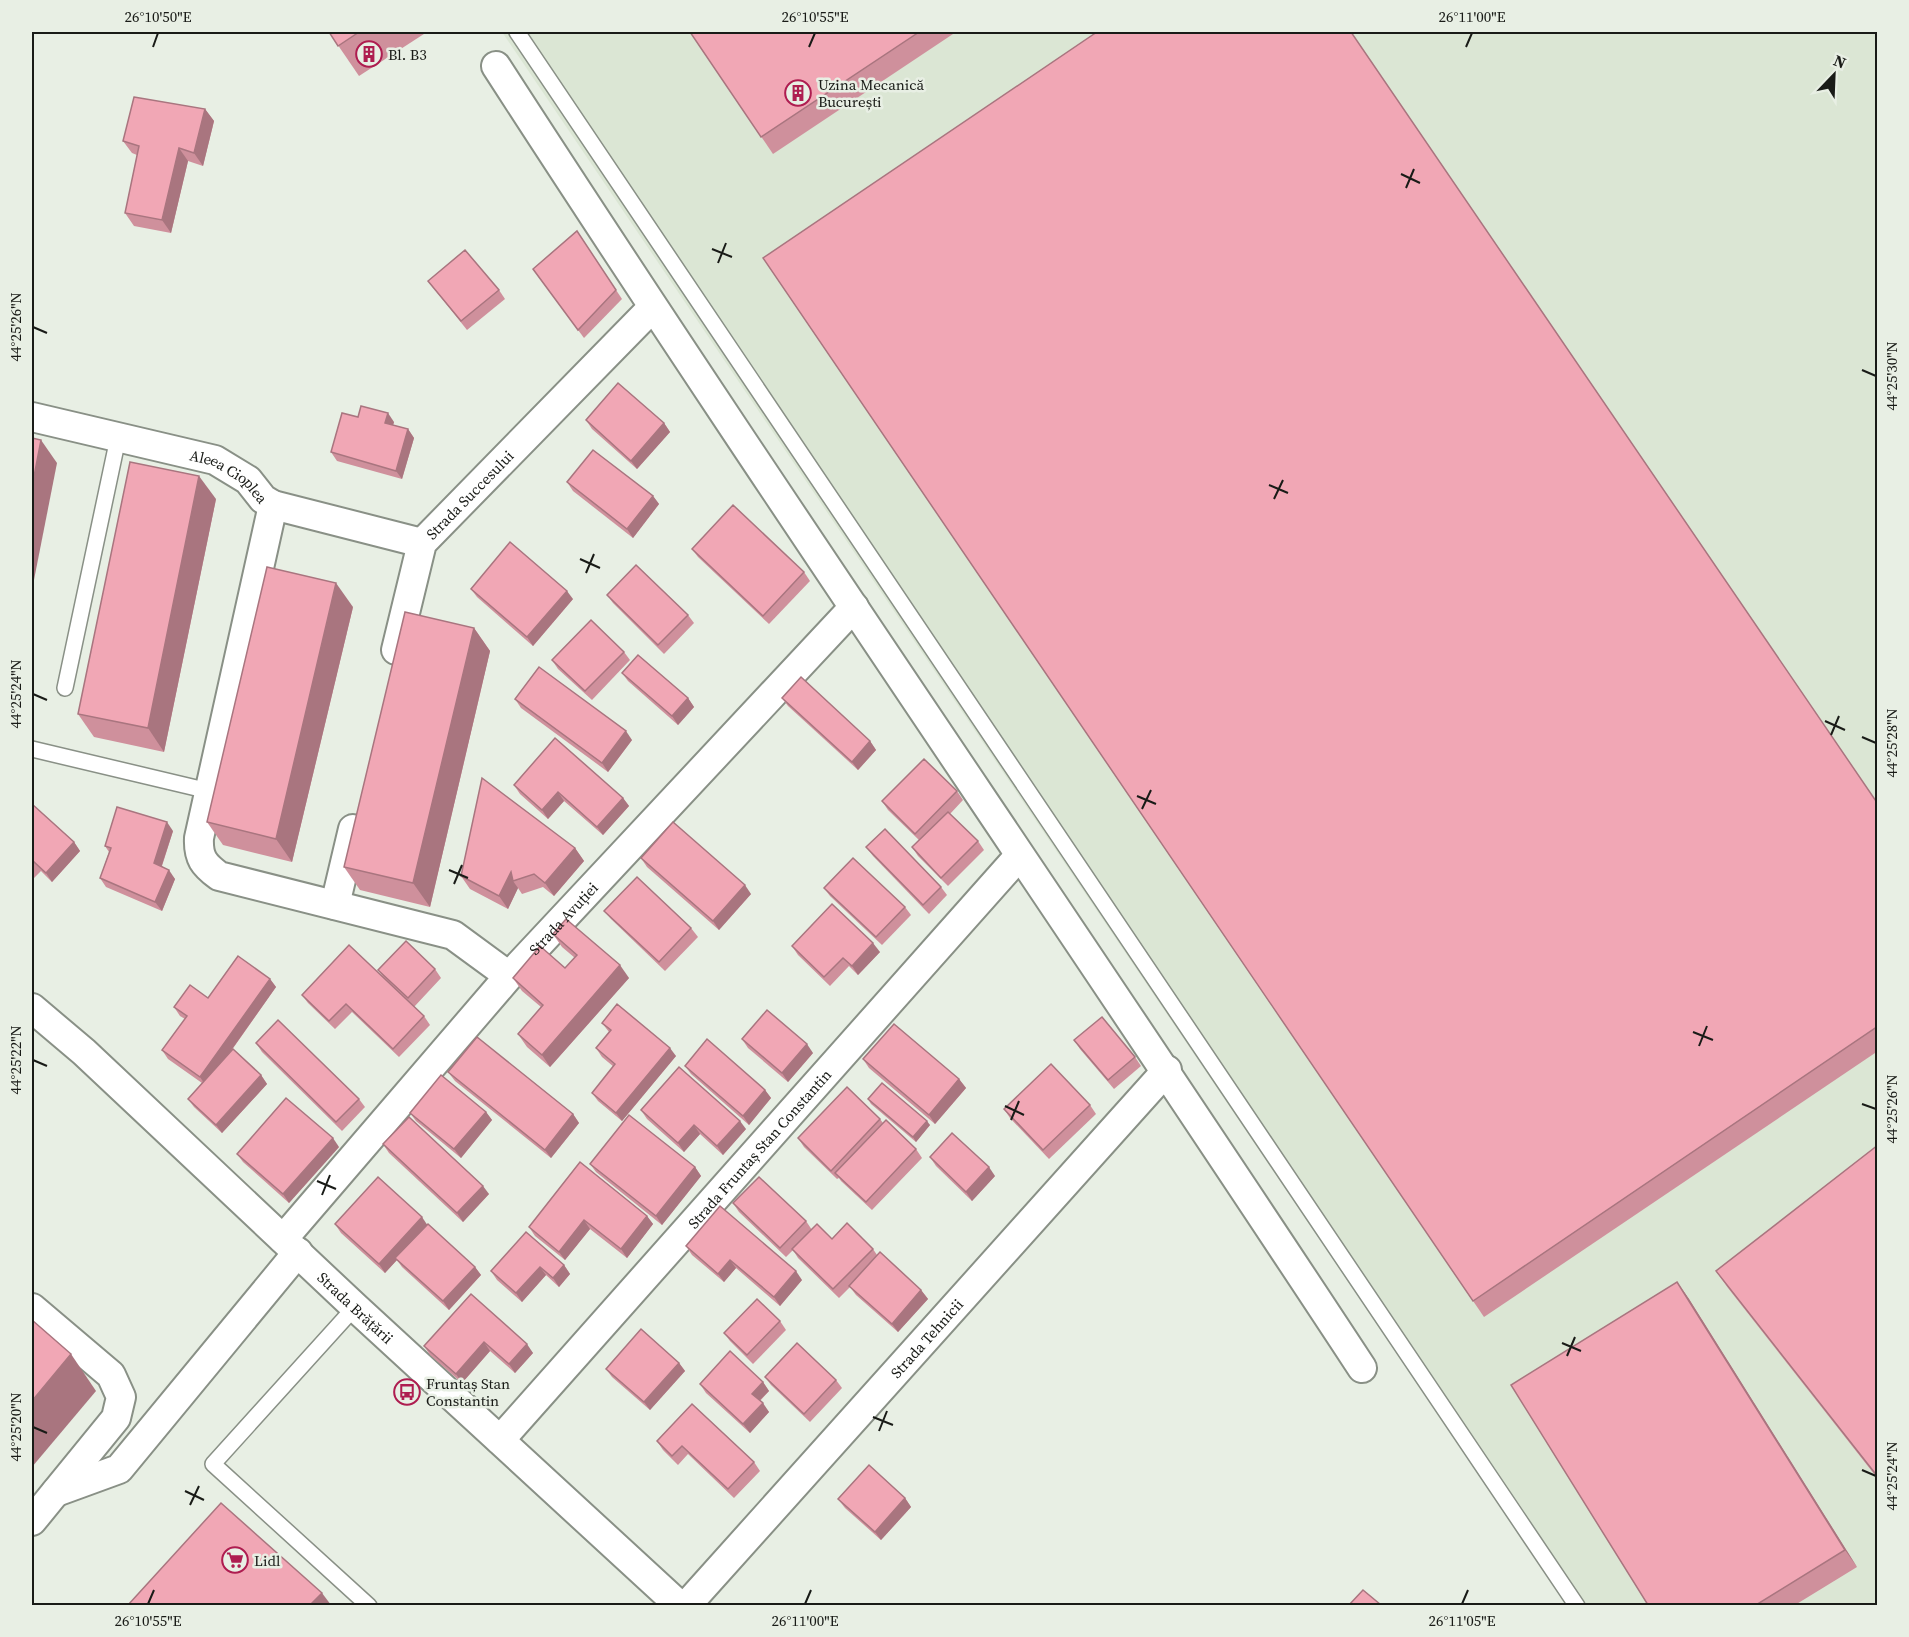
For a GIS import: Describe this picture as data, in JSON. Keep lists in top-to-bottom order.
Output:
{
  "streets": {
    "street": [
      "Aleea Cioplea",
      "Strada Succesului",
      "Strada Avuției",
      "Strada Fruntaș Stan Constantin",
      "Strada Brățării",
      "Strada Tehnicii"
    ]
  },
  "crossings": [
    ["Aleea Cioplea", "Strada Succesului"],
    ["Strada Avuției", "Strada Brățării"],
    ["Strada Fruntaș Stan Constantin", "Strada Brățării"]
  ],
  "places": {
    "building": ["Bl. B3", "Uzina Mecanică București"],
    "bus stop": ["Fruntaș Stan Constantin"],
    "supermarket": ["Lidl"]
  },
  "north": "top right",
  "coordinates": [
    "26°10'50\"E",
    "26°10'55\"E",
    "26°11'00\"E",
    "44°25'26\"N",
    "44°25'30\"N",
    "44°25'24\"N",
    "44°25'28\"N",
    "44°25'22\"N",
    "44°25'20\"N",
    "26°11'05\"E"
  ]
}
